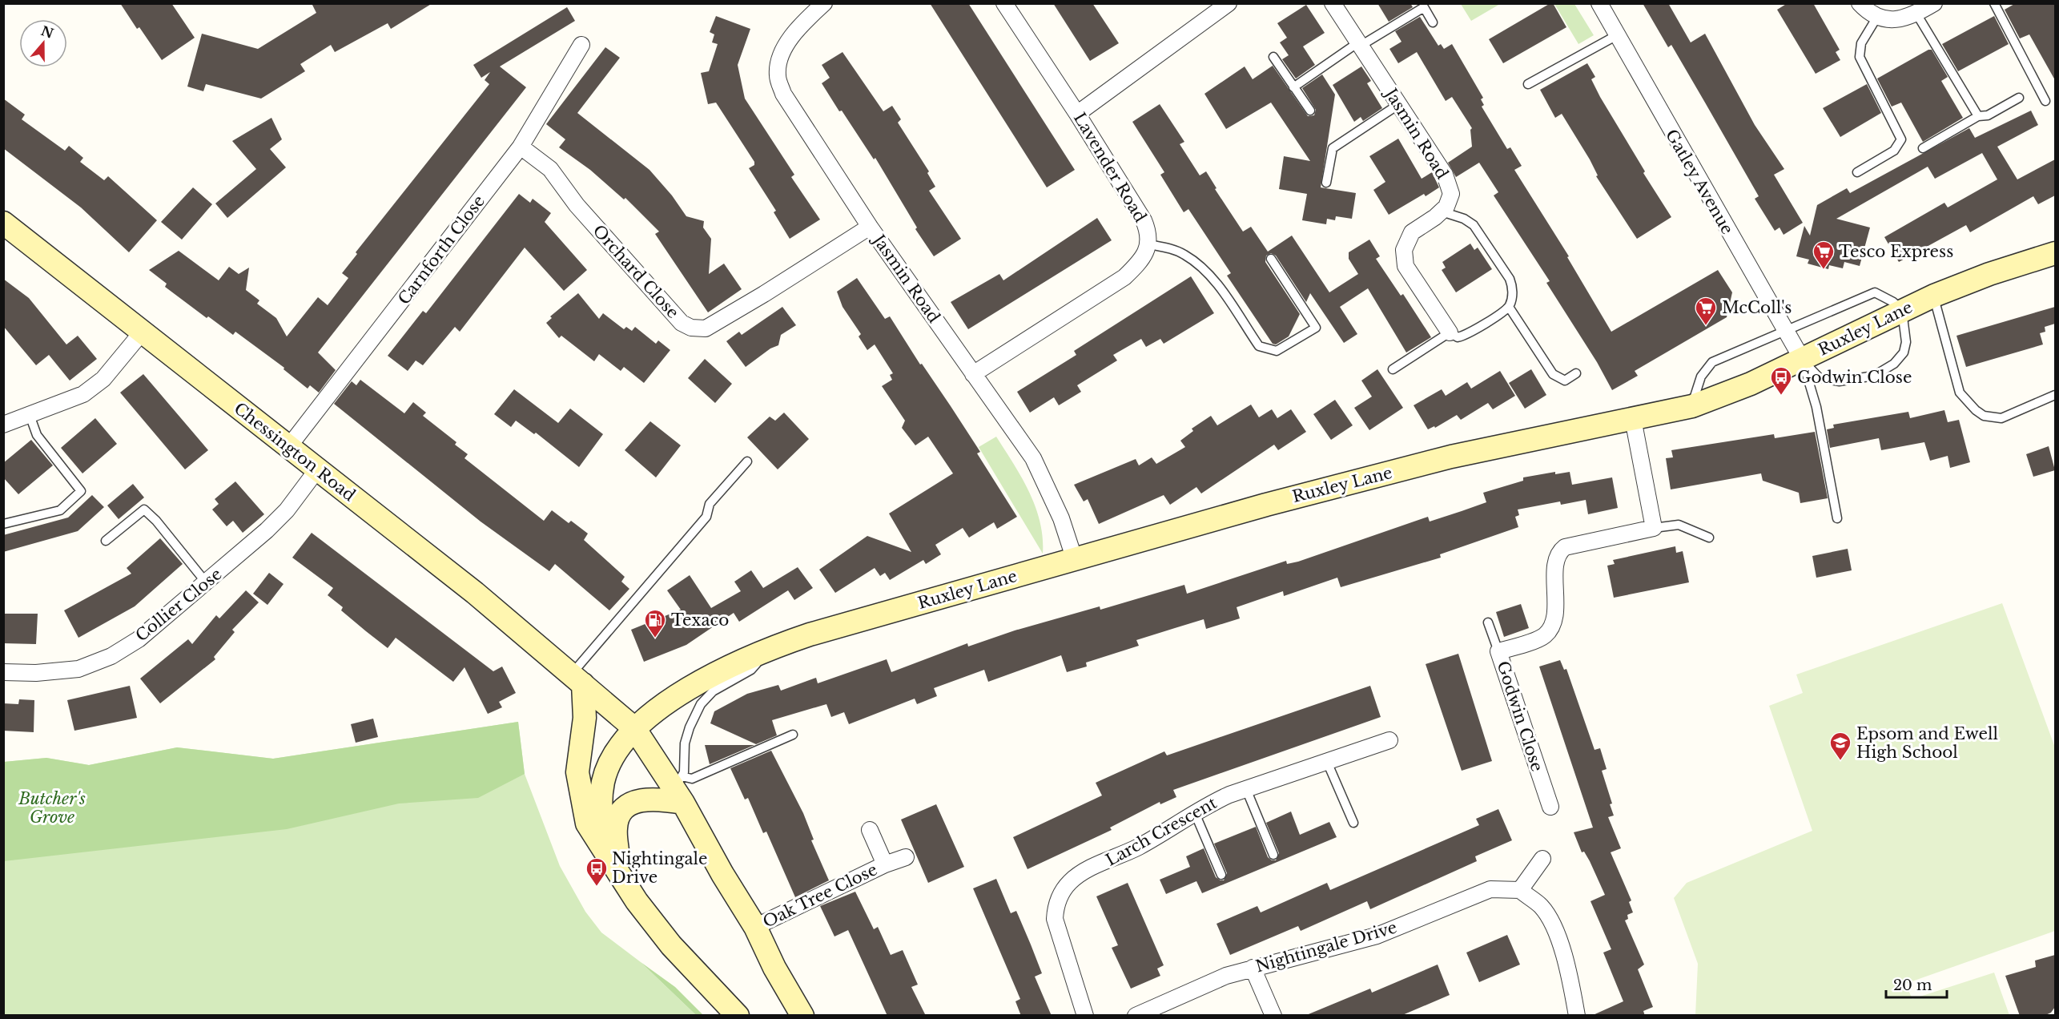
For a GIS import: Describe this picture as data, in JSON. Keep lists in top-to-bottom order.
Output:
{
  "streets": {
    "main road": ["Ruxley Lane", "Chessington Road"],
    "street": [
      "Jasmin Road",
      "Lavender Road",
      "Gatley Avenue",
      "Carnforth Close",
      "Orchard Close",
      "Collier Close",
      "Godwin Close",
      "Larch Crescent",
      "Oak Tree Close",
      "Nightingale Drive"
    ]
  },
  "crossings": [
    ["Jasmin Road", "Orchard Close"],
    ["Jasmin Road", "Ruxley Lane"],
    ["Gatley Avenue", "Ruxley Lane"],
    ["Carnforth Close", "Orchard Close"],
    ["Carnforth Close", "Chessington Road"],
    ["Ruxley Lane", "Chessington Road"],
    ["Chessington Road", "Collier Close"],
    ["Chessington Road", "Oak Tree Close"]
  ],
  "parks": ["Butcher's Grove"],
  "places": {
    "supermarket": ["Tesco Express", "McColl's"],
    "bus stop": ["Godwin Close", "Nightingale Drive"],
    "fuel station": ["Texaco"],
    "school or university": ["Epsom and Ewell High School"]
  },
  "scale_bar": "20 m",
  "north": "top"
}
